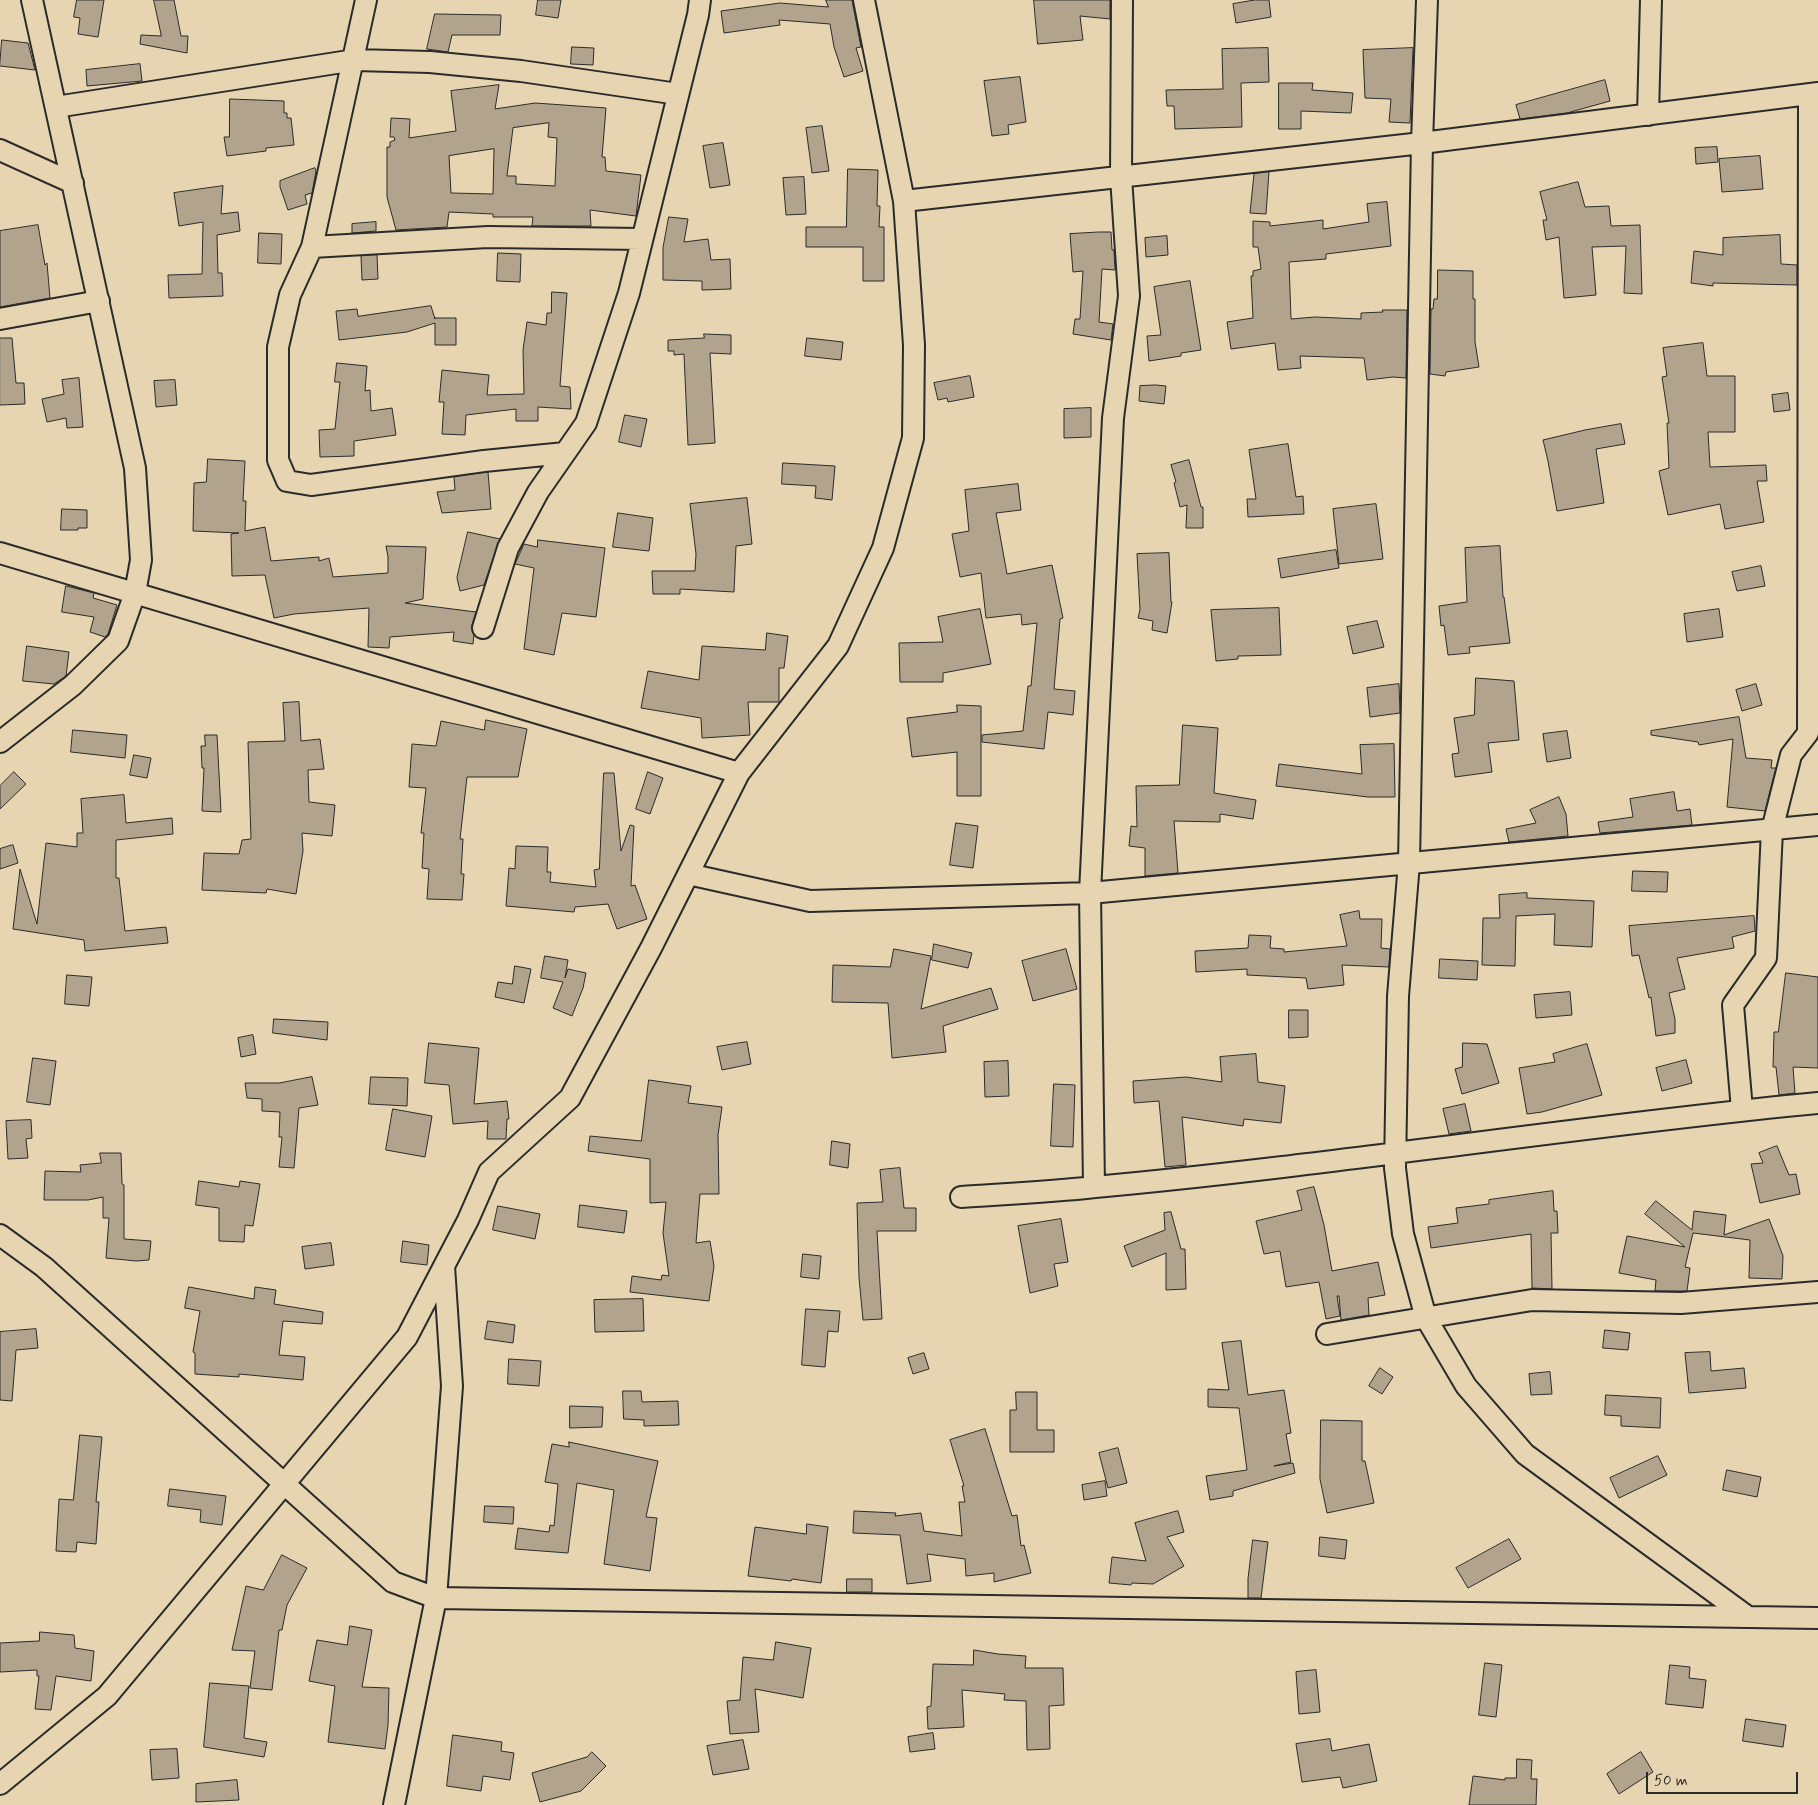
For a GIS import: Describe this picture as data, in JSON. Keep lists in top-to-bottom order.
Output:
{
  "scale_bar": "50 m"
}
